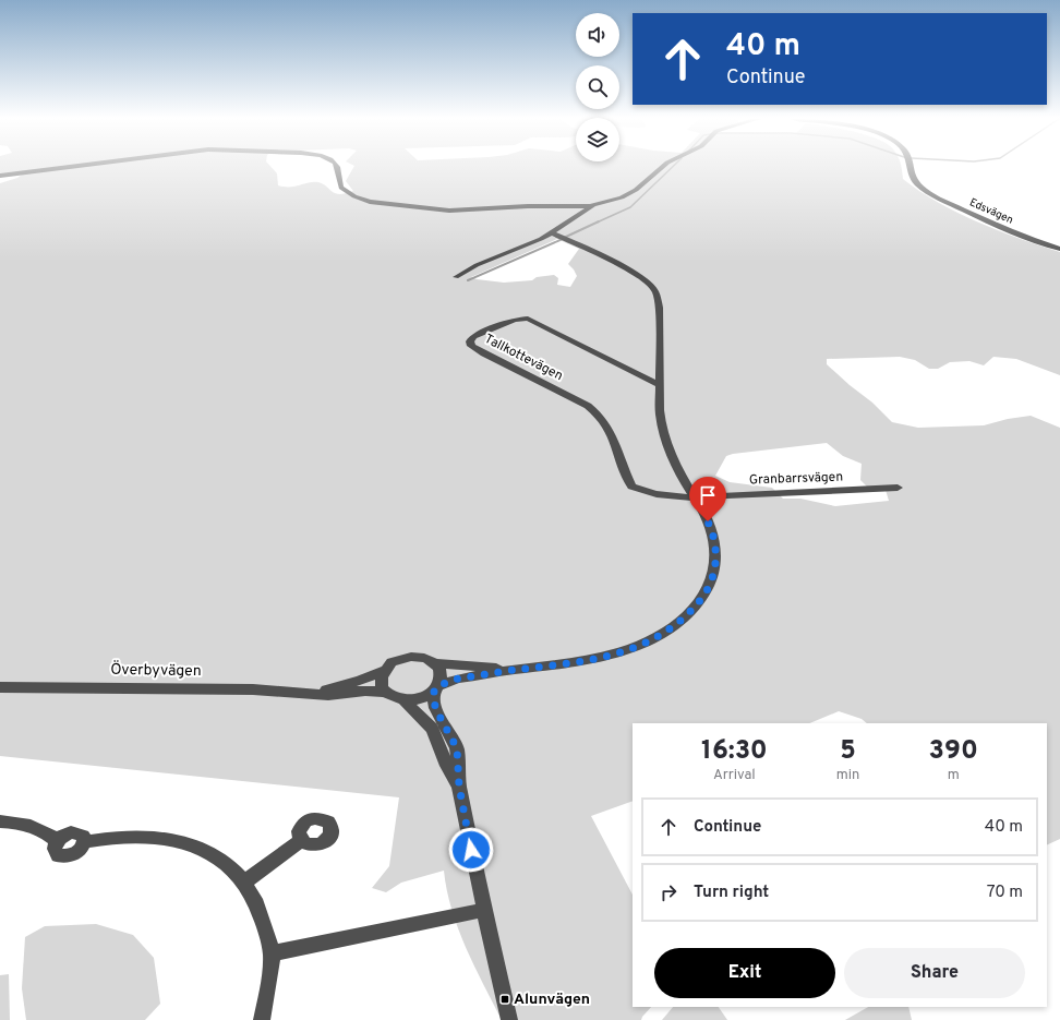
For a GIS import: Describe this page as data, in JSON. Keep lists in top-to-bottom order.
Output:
{
  "streets": {
    "street": [
      "Edsvägen",
      "Tallkottevägen",
      "Granbarrsvägen",
      "Överbyvägen"
    ]
  },
  "crossings": [
    ["Tallkottevägen", "Granbarrsvägen"]
  ],
  "places": {
    "transit": ["Alunvägen"]
  },
  "page": {
    "turn": ["40 m", "Continue"],
    "eta": [
      "16:30",
      "Arrival",
      "5",
      "min",
      "390",
      "m"
    ],
    "list": [
      {
        "name": "Continue",
        "value": "40 m"
      },
      {
        "name": "Turn right",
        "value": "70 m"
      }
    ],
    "buttons": ["Exit", "Share"]
  }
}
